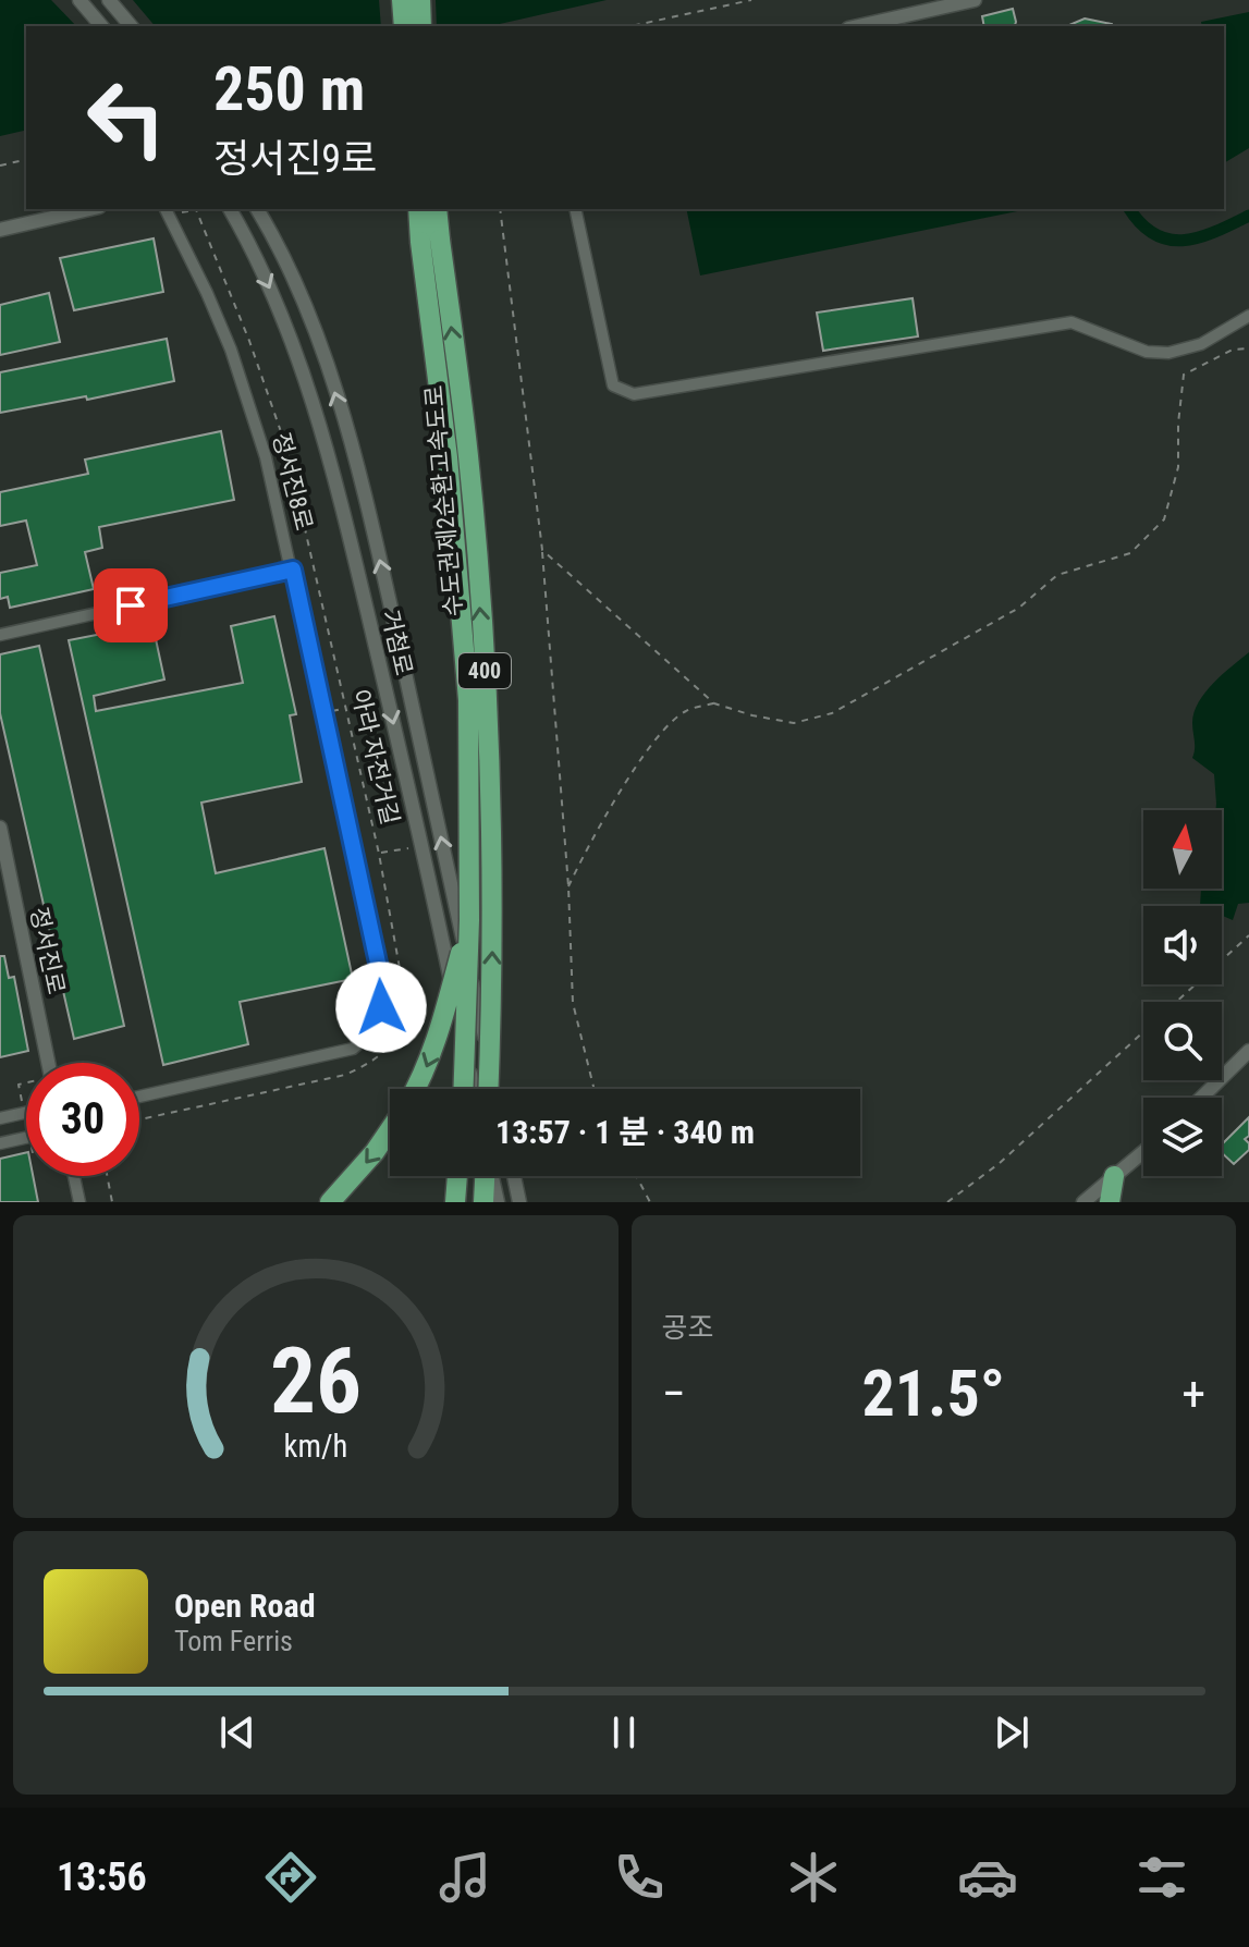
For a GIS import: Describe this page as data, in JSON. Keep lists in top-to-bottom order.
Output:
{
  "streets": {
    "highway": ["수도권제2순환고속도로", "400"],
    "street": ["정서진8로", "거첨로", "정서진로"],
    "path": ["아라 자전거길"]
  },
  "north": "top",
  "page": {
    "turn": ["250 m", "정서진9로"],
    "limit": "30",
    "trip": "13:57 · 1 분 · 340 m",
    "tile": "공조",
    "heat": ["−", "21.5°", "+"],
    "song": ["Open Road", "Tom Ferris"],
    "tabs": "13:56",
    "gauge": ["26", "km/h"]
  }
}
